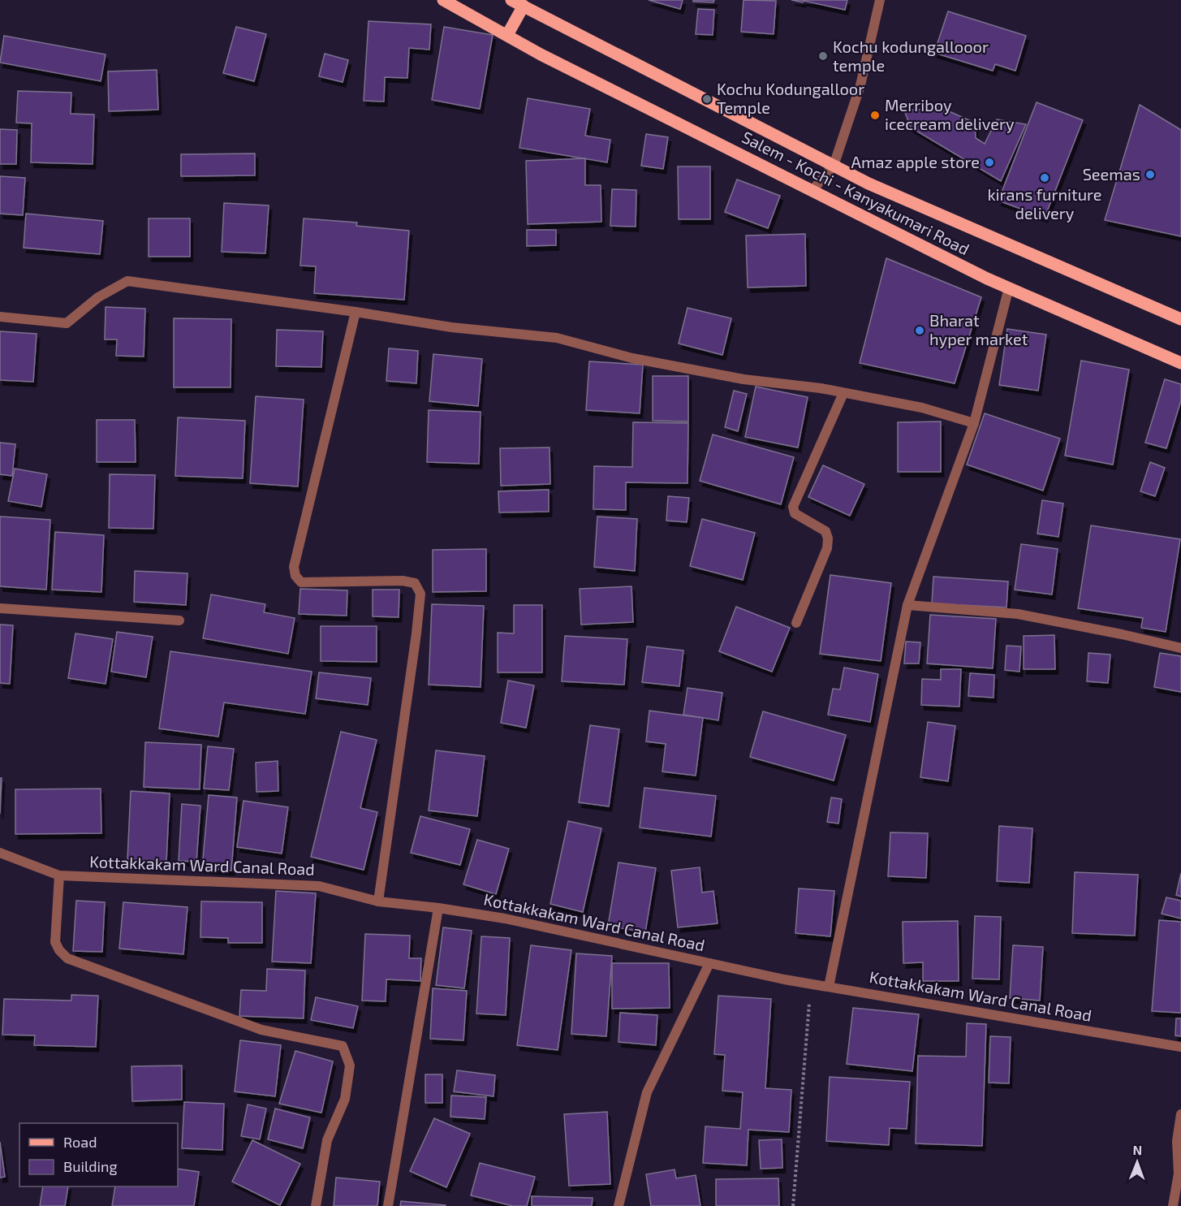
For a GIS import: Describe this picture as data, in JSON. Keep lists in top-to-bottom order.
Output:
{
  "streets": {
    "main road": ["Salem - Kochi - Kanyakumari Road"],
    "street": ["Kottakkakam Ward Canal Road"]
  },
  "places": [
    "Kochu kodungallooor temple",
    "Kochu Kodungalloor Temple",
    "Merriboy icecream delivery",
    "Amaz apple store",
    "Seemas",
    "kirans furniture delivery",
    "Bharat hyper market"
  ],
  "legend": ["Road", "Building"],
  "north": "top"
}
